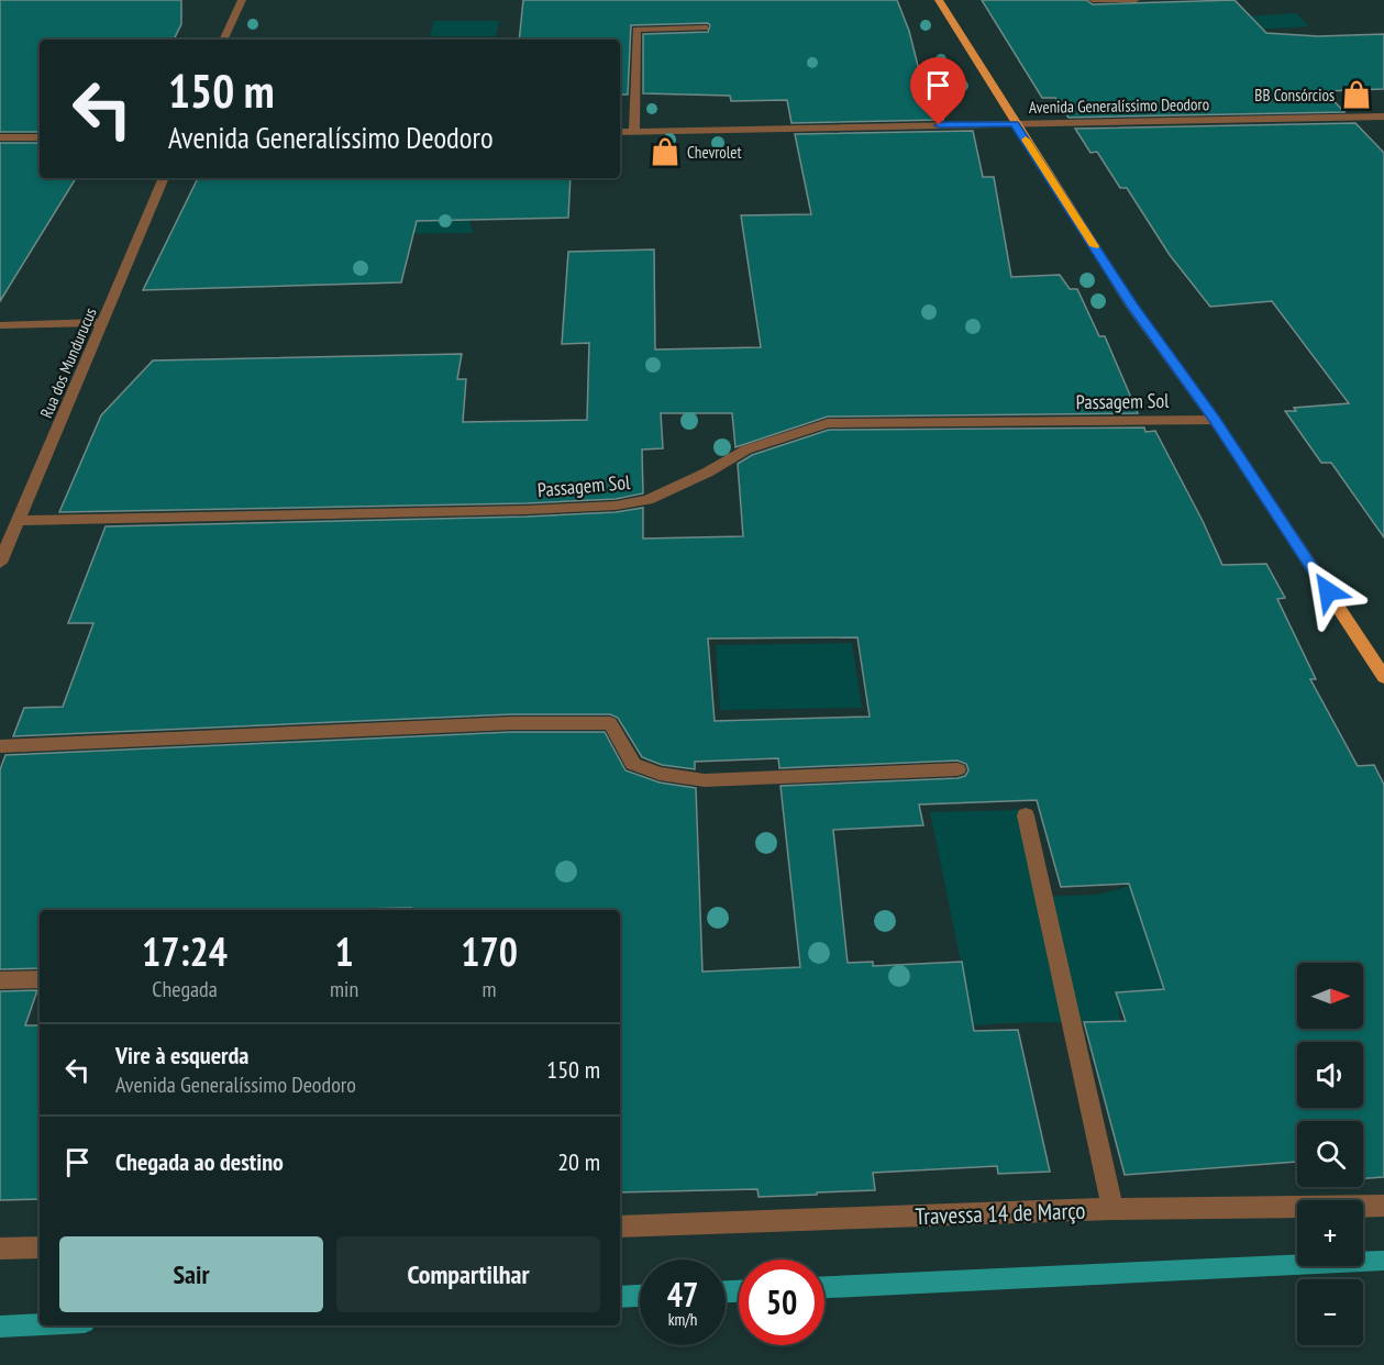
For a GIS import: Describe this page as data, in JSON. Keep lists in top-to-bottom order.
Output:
{
  "streets": {
    "street": [
      "Avenida Generalíssimo Deodoro",
      "Rua dos Mundurucus",
      "Passagem Sol",
      "Travessa 14 de Março"
    ]
  },
  "crossings": [
    ["Rua dos Mundurucus", "Passagem Sol"]
  ],
  "places": {
    "shop": ["BB Consórcios", "Chevrolet"]
  },
  "north": "right",
  "page": {
    "turn": ["150 m", "Avenida Generalíssimo Deodoro"],
    "eta": [
      "17:24",
      "Chegada",
      "1",
      "min",
      "170",
      "m"
    ],
    "map_buttons": ["+", "−"],
    "list": [
      {
        "name": "Vire à esquerda",
        "note": "Avenida Generalíssimo Deodoro",
        "value": "150 m"
      },
      {
        "name": "Chegada ao destino",
        "value": "20 m"
      }
    ],
    "buttons": ["Sair", "Compartilhar"],
    "speed": "47 km/h",
    "limit": "50"
  }
}
